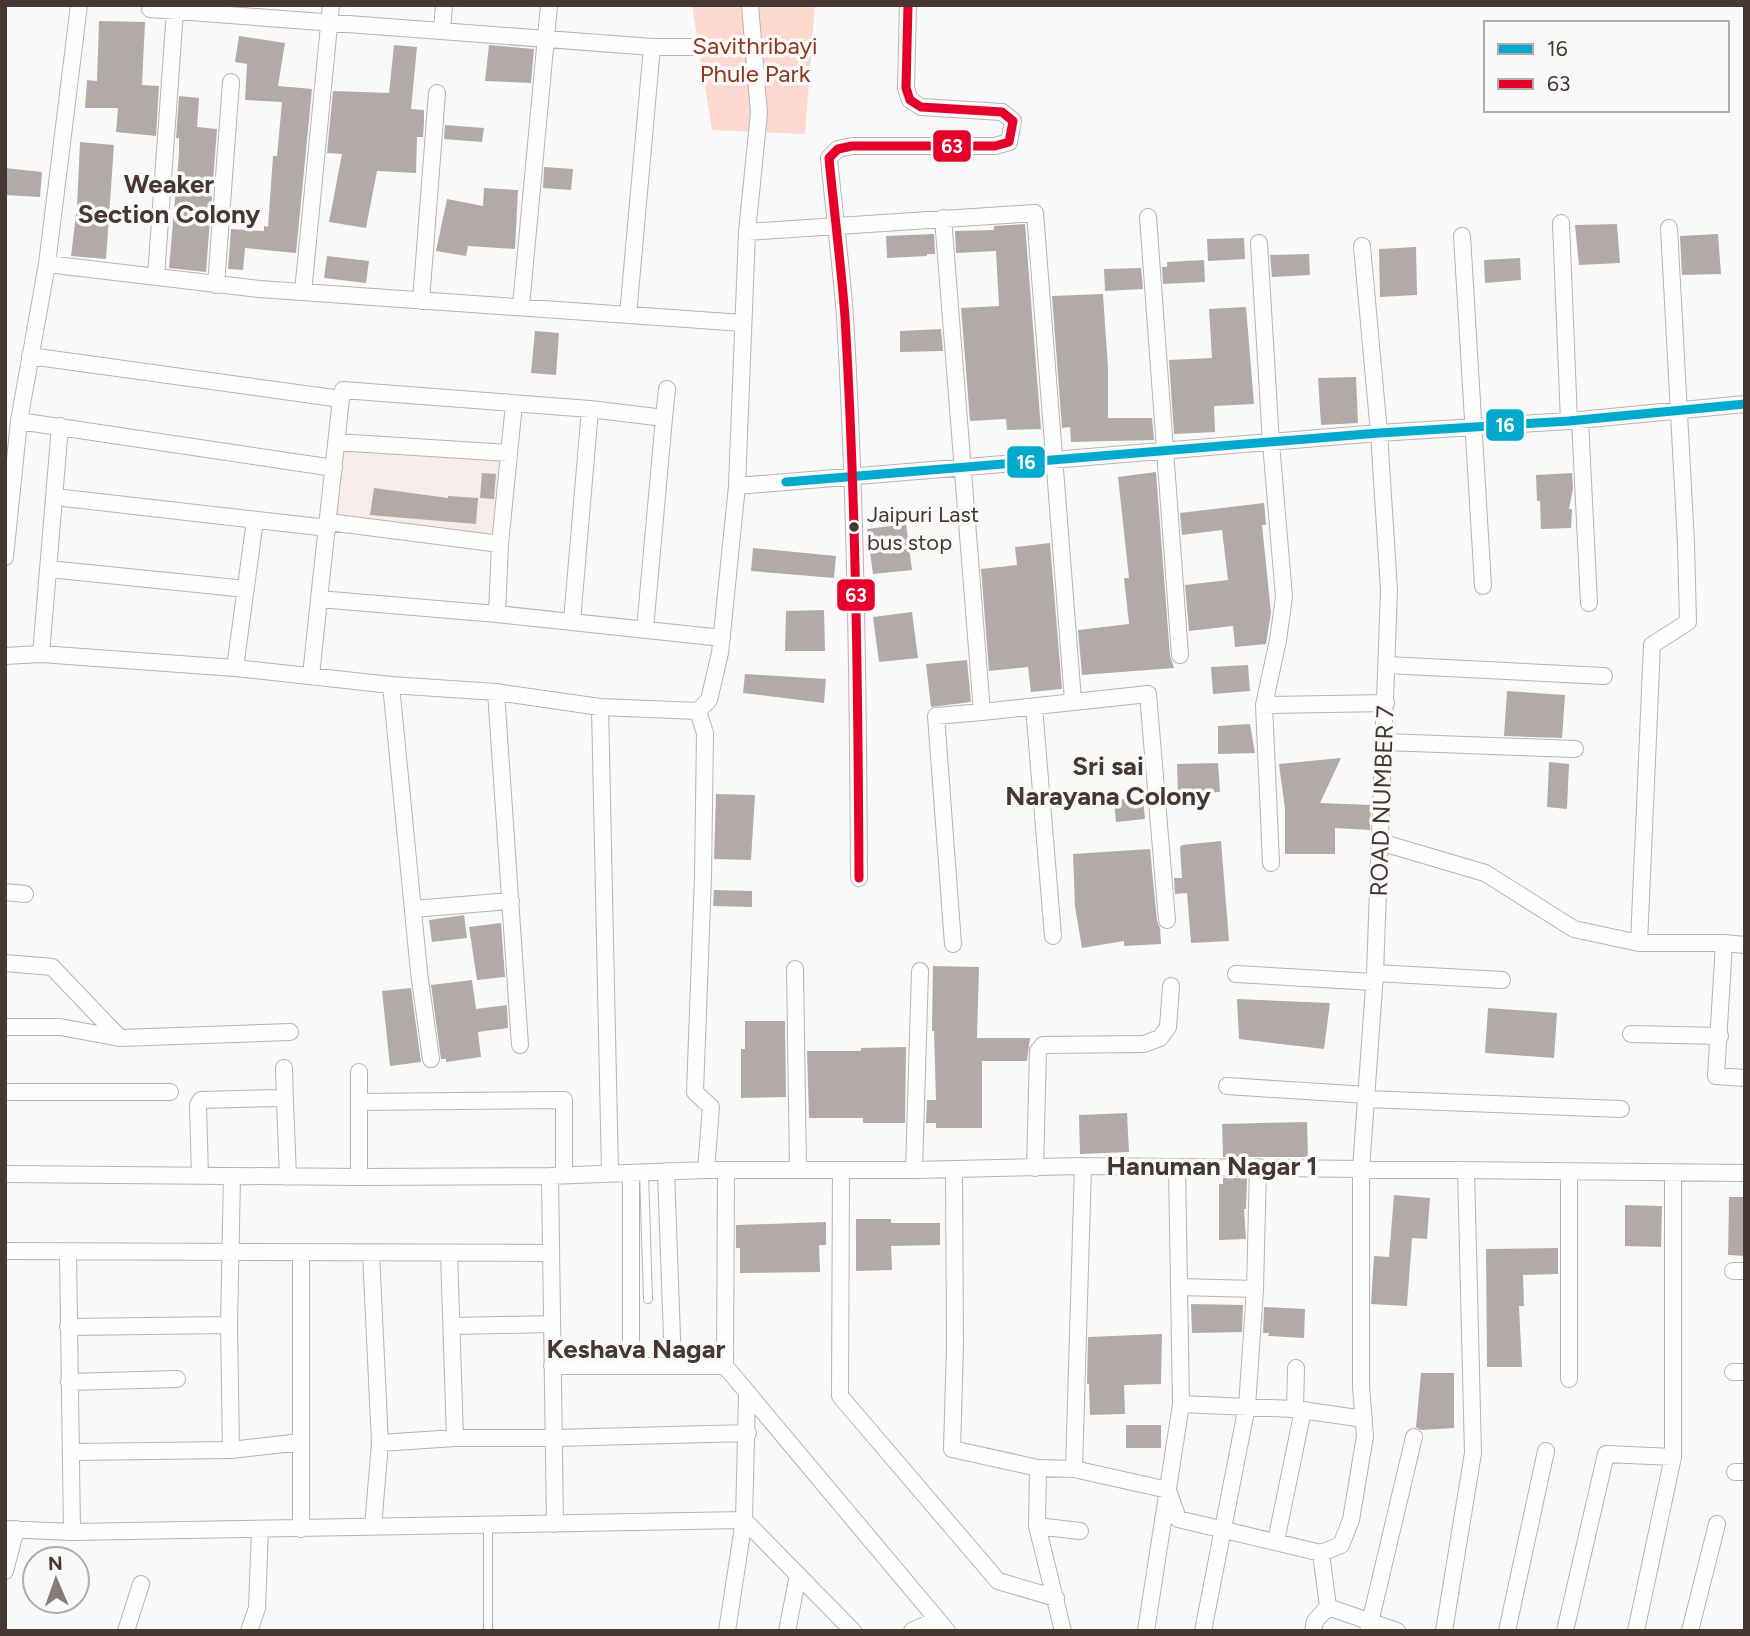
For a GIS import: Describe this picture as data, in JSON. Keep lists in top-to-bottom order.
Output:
{
  "streets": {
    "street": ["ROAD NUMBER 7"]
  },
  "districts": [
    "Weaker Section Colony",
    "Sri sai Narayana Colony",
    "Hanuman Nagar 1",
    "Keshava Nagar"
  ],
  "parks": ["Savithribayi Phule Park"],
  "places": ["Jaipuri Last bus stop"],
  "lines": ["transit line 63", "transit line 16"],
  "legend": ["16", "63"],
  "north": "top"
}
